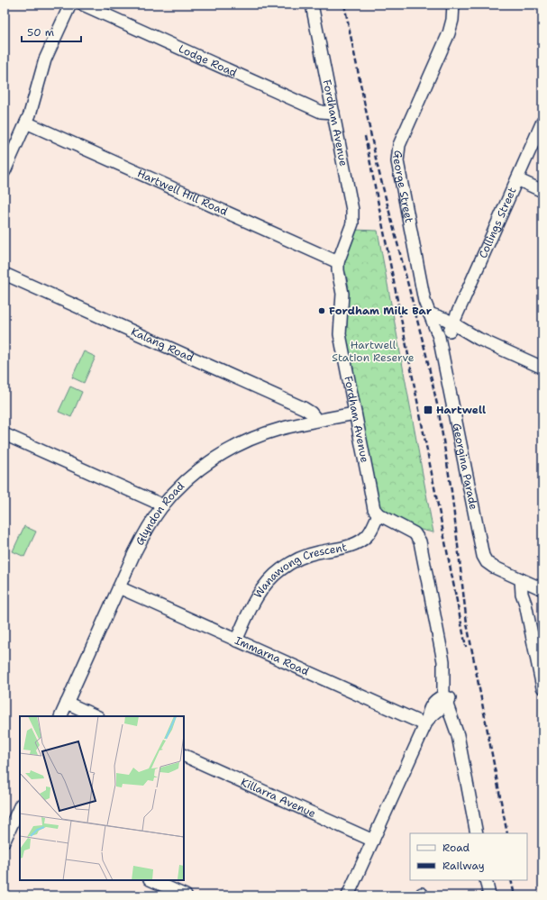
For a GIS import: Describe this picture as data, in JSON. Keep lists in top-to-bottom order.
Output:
{
  "streets": {
    "street": [
      "Lodge Road",
      "Fordham Avenue",
      "George Street",
      "Hartwell Hill Road",
      "Collings Street",
      "Kalang Road",
      "Georgina Parade",
      "Glyndon Road",
      "Wanawong Crescent",
      "Immarna Road",
      "Killarra Avenue"
    ]
  },
  "crossings": [
    ["Lodge Road", "Fordham Avenue"],
    ["Fordham Avenue", "Hartwell Hill Road"],
    ["Fordham Avenue", "Glyndon Road"],
    ["Fordham Avenue", "Wanawong Crescent"],
    ["George Street", "Georgina Parade"],
    ["Kalang Road", "Glyndon Road"],
    ["Glyndon Road", "Immarna Road"],
    ["Wanawong Crescent", "Immarna Road"]
  ],
  "parks": ["Hartwell Station Reserve"],
  "places": {
    "other": ["Fordham Milk Bar"],
    "transit": ["Hartwell"]
  },
  "legend": ["Road", "Railway"],
  "scale_bar": "50 m"
}
